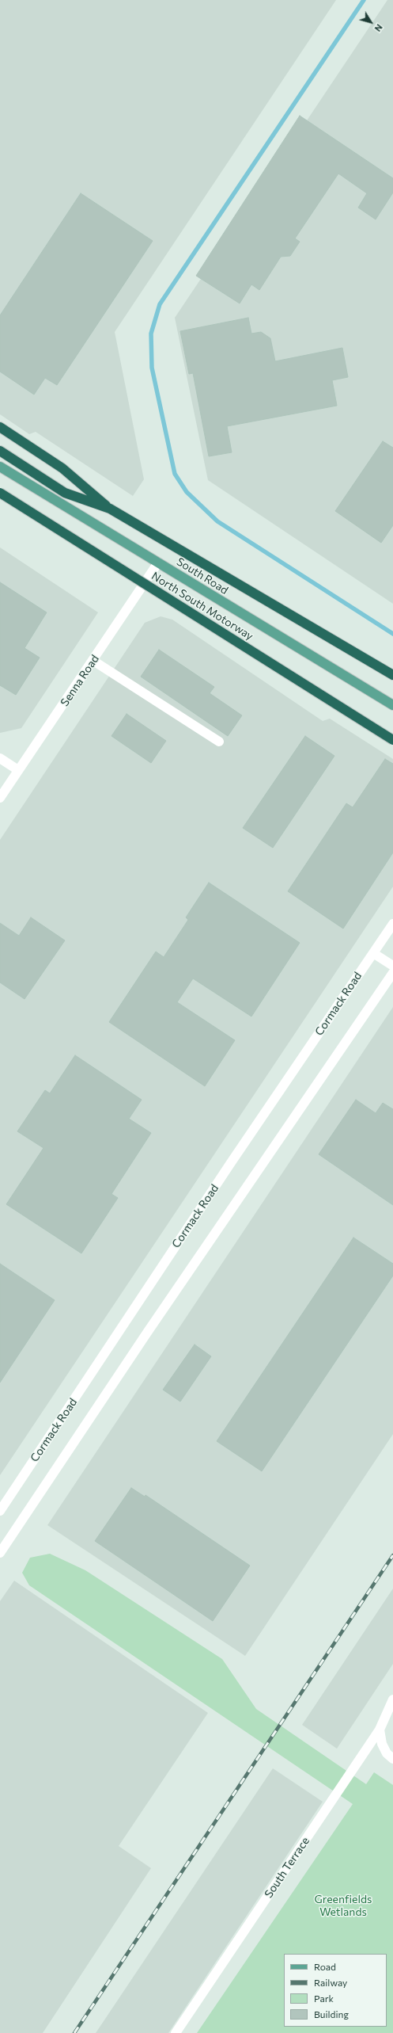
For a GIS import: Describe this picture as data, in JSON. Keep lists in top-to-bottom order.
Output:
{
  "streets": {
    "highway": ["North South Motorway"],
    "main road": ["South Road"],
    "street": ["Senna Road", "Cormack Road", "South Terrace"]
  },
  "crossings": [
    ["South Road", "Senna Road"]
  ],
  "parks": ["Greenfields Wetlands"],
  "legend": [
    "Road",
    "Railway",
    "Park",
    "Building"
  ],
  "north": "bottom right"
}
